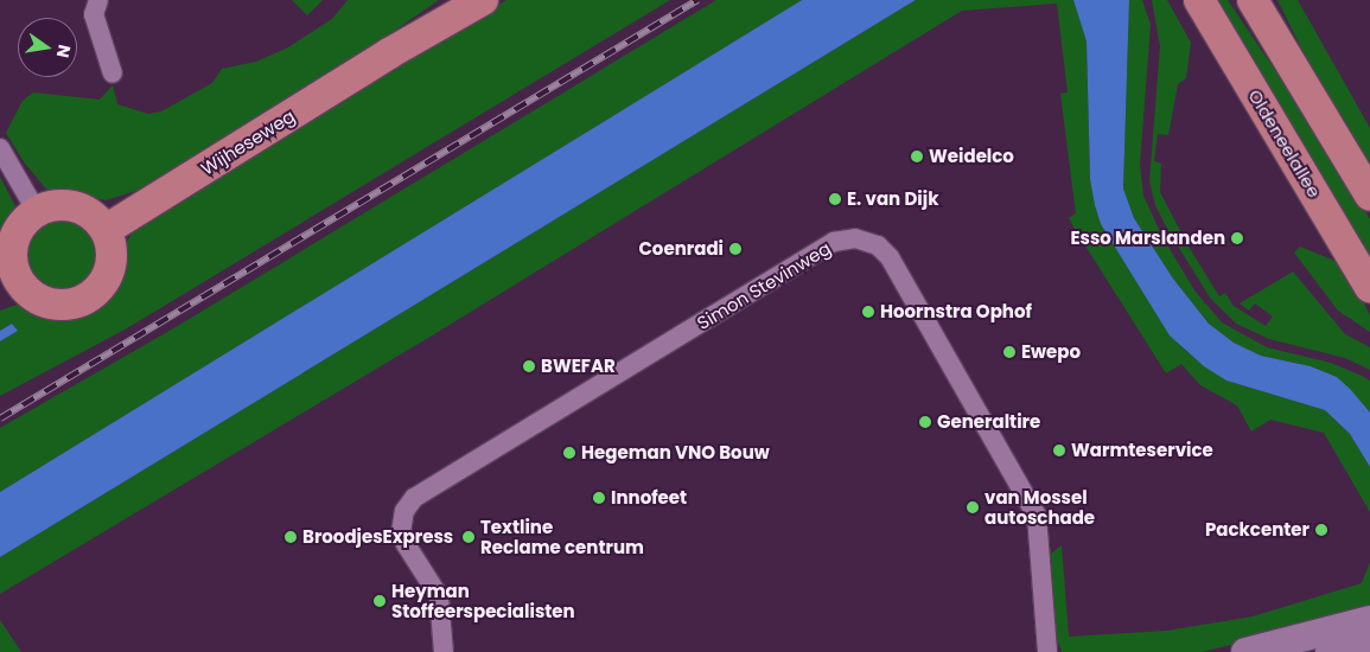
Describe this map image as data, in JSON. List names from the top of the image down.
{
  "streets": {
    "main road": ["Wijheseweg", "Oldeneelallee"],
    "street": ["Simon Stevinweg"]
  },
  "places": [
    "Weidelco",
    "E. van Dijk",
    "Esso Marslanden",
    "Coenradi",
    "Hoornstra Ophof",
    "Ewepo",
    "BWEFAR",
    "Generaltire",
    "Warmteservice",
    "Hegeman VNO Bouw",
    "Innofeet",
    "van Mossel autoschade",
    "Packcenter",
    "BroodjesExpress",
    "Textline Reclame centrum",
    "Heyman Stoffeerspecialisten"
  ],
  "north": "right"
}
